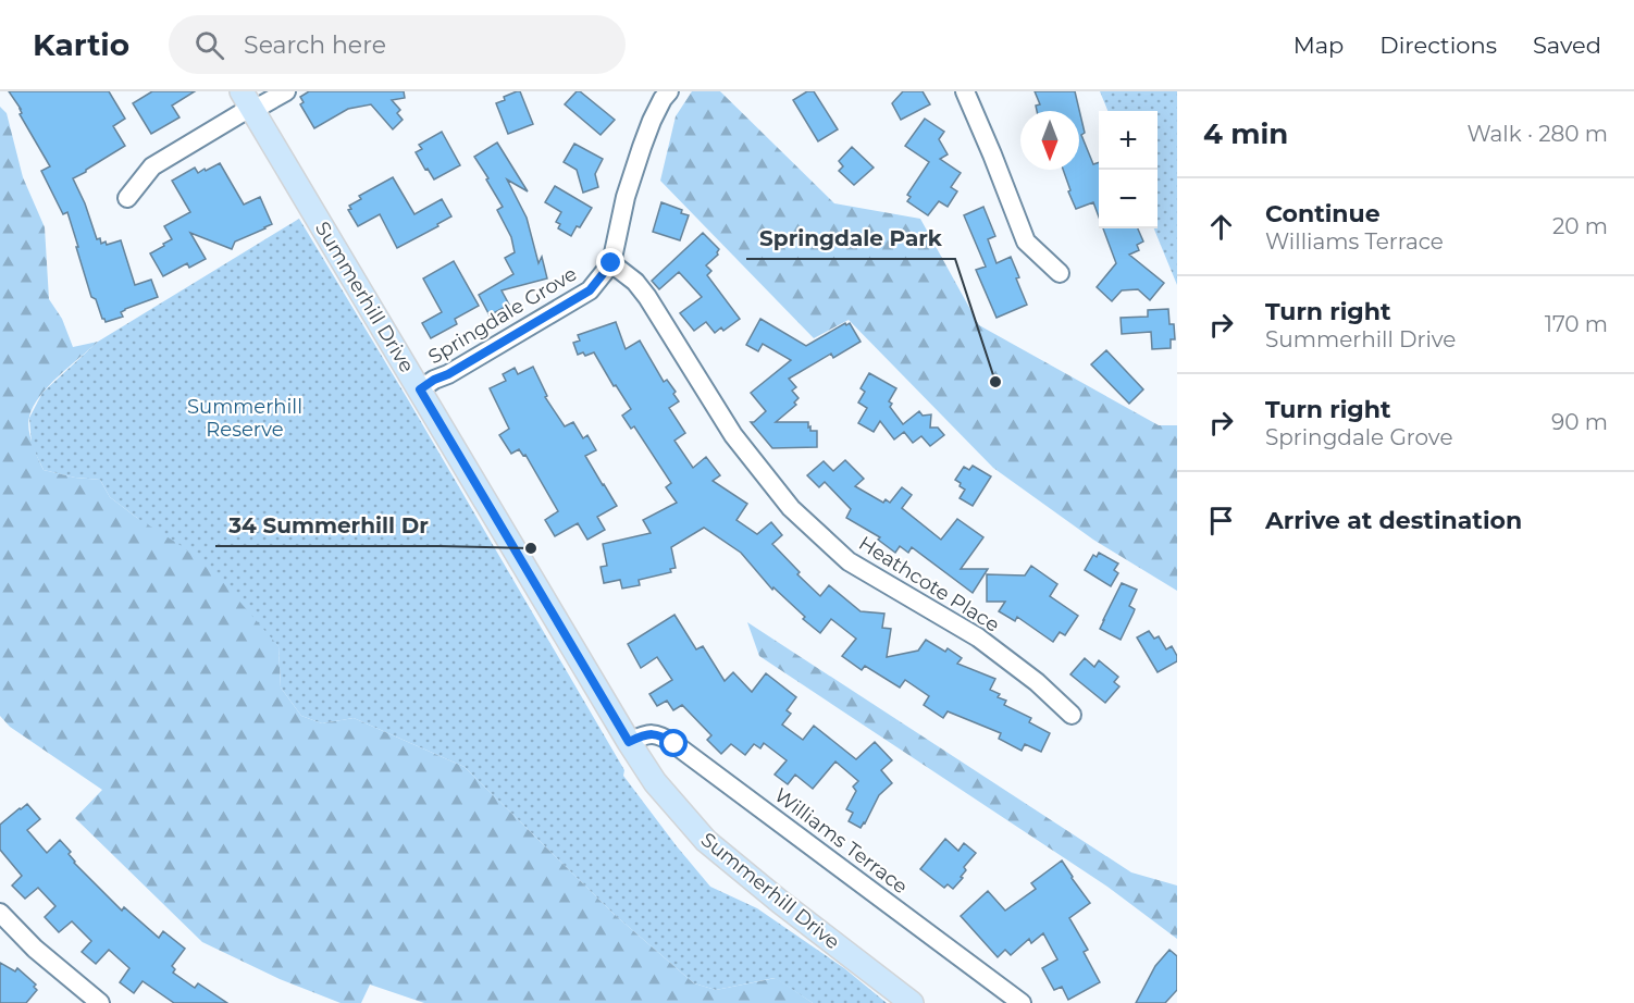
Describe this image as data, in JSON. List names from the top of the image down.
{
  "streets": {
    "main road": ["Summerhill Drive"],
    "street": ["Springdale Grove", "Heathcote Place", "Williams Terrace"]
  },
  "crossings": [
    ["Summerhill Drive", "Springdale Grove"],
    ["Summerhill Drive", "Williams Terrace"],
    ["Springdale Grove", "Heathcote Place"]
  ],
  "parks": ["Summerhill Reserve"],
  "places": ["Springdale Park", "34 Summerhill Dr"],
  "north": "bottom",
  "page": {
    "header": "Kartio",
    "search": "Search here",
    "nav": ["Map", "Directions", "Saved"],
    "heading": ["4 min", "Walk · 280 m"],
    "map_buttons": ["+", "−"],
    "list": [
      ["Continue", "Williams Terrace", "20 m"],
      ["Turn right", "Summerhill Drive", "170 m"],
      ["Turn right", "Springdale Grove", "90 m"],
      "Arrive at destination"
    ]
  }
}
